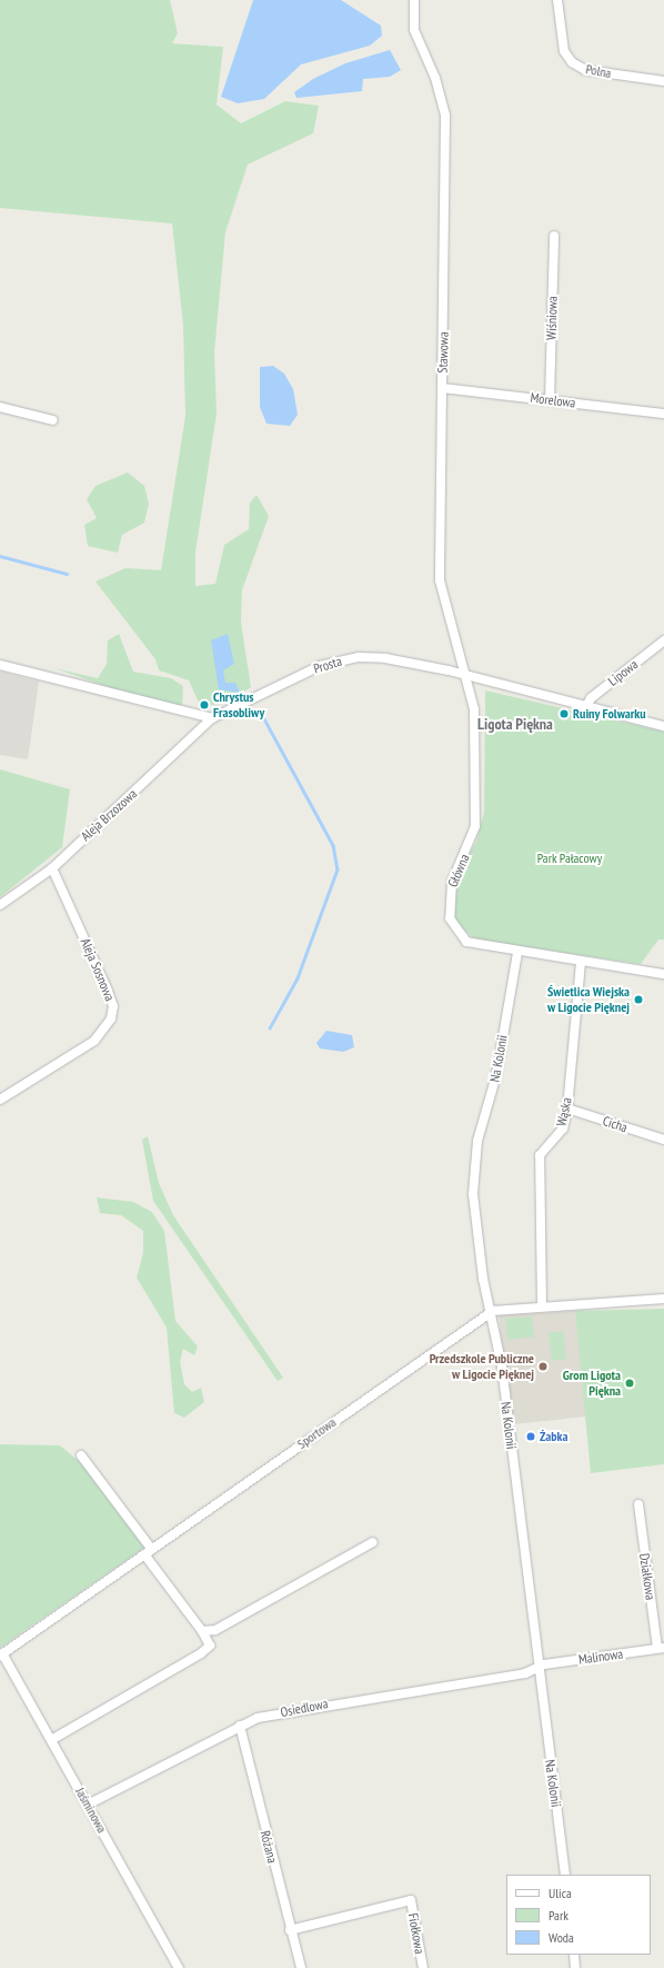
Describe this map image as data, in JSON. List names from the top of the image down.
{
  "streets": {
    "street": [
      "Polna",
      "Wiśniowa",
      "Stawowa",
      "Morelowa",
      "Prosta",
      "Lipowa",
      "Aleja Brzozowa",
      "Główna",
      "Aleja Sosnowa",
      "Na Kolonii",
      "Wąska",
      "Cicha",
      "Sportowa",
      "Działkowa",
      "Malinowa",
      "Osiedlowa",
      "Jaśminowa",
      "Różana",
      "Fiołkowa"
    ]
  },
  "crossings": [
    ["Wiśniowa", "Morelowa"],
    ["Stawowa", "Morelowa"],
    ["Stawowa", "Prosta"],
    ["Stawowa", "Główna"],
    ["Prosta", "Lipowa"],
    ["Prosta", "Aleja Brzozowa"],
    ["Prosta", "Główna"],
    ["Aleja Brzozowa", "Aleja Sosnowa"],
    ["Główna", "Na Kolonii"],
    ["Główna", "Wąska"],
    ["Na Kolonii", "Sportowa"],
    ["Na Kolonii", "Malinowa"],
    ["Na Kolonii", "Osiedlowa"],
    ["Wąska", "Cicha"],
    ["Wąska", "Sportowa"],
    ["Sportowa", "Jaśminowa"],
    ["Działkowa", "Malinowa"],
    ["Malinowa", "Osiedlowa"],
    ["Osiedlowa", "Jaśminowa"],
    ["Osiedlowa", "Różana"],
    ["Różana", "Fiołkowa"]
  ],
  "districts": ["Ligota Piękna"],
  "parks": ["Park Pałacowy"],
  "places": [
    "Chrystus Frasobliwy",
    "Ruiny Folwarku",
    "Świetlica Wiejska w Ligocie Pięknej",
    "Przedszkole Publiczne w Ligocie Pięknej",
    "Grom Ligota Piękna",
    "Żabka"
  ],
  "legend": ["Ulica", "Park", "Woda"]
}
